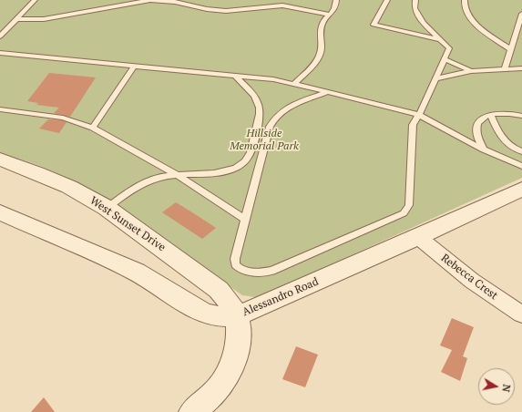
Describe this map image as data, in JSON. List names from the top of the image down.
{
  "streets": {
    "street": ["West Sunset Drive", "Rebecca Crest", "Alessandro Road"]
  },
  "crossings": [
    ["West Sunset Drive", "Alessandro Road"],
    ["Rebecca Crest", "Alessandro Road"]
  ],
  "parks": ["Hillside Memorial Park"],
  "north": "right"
}
